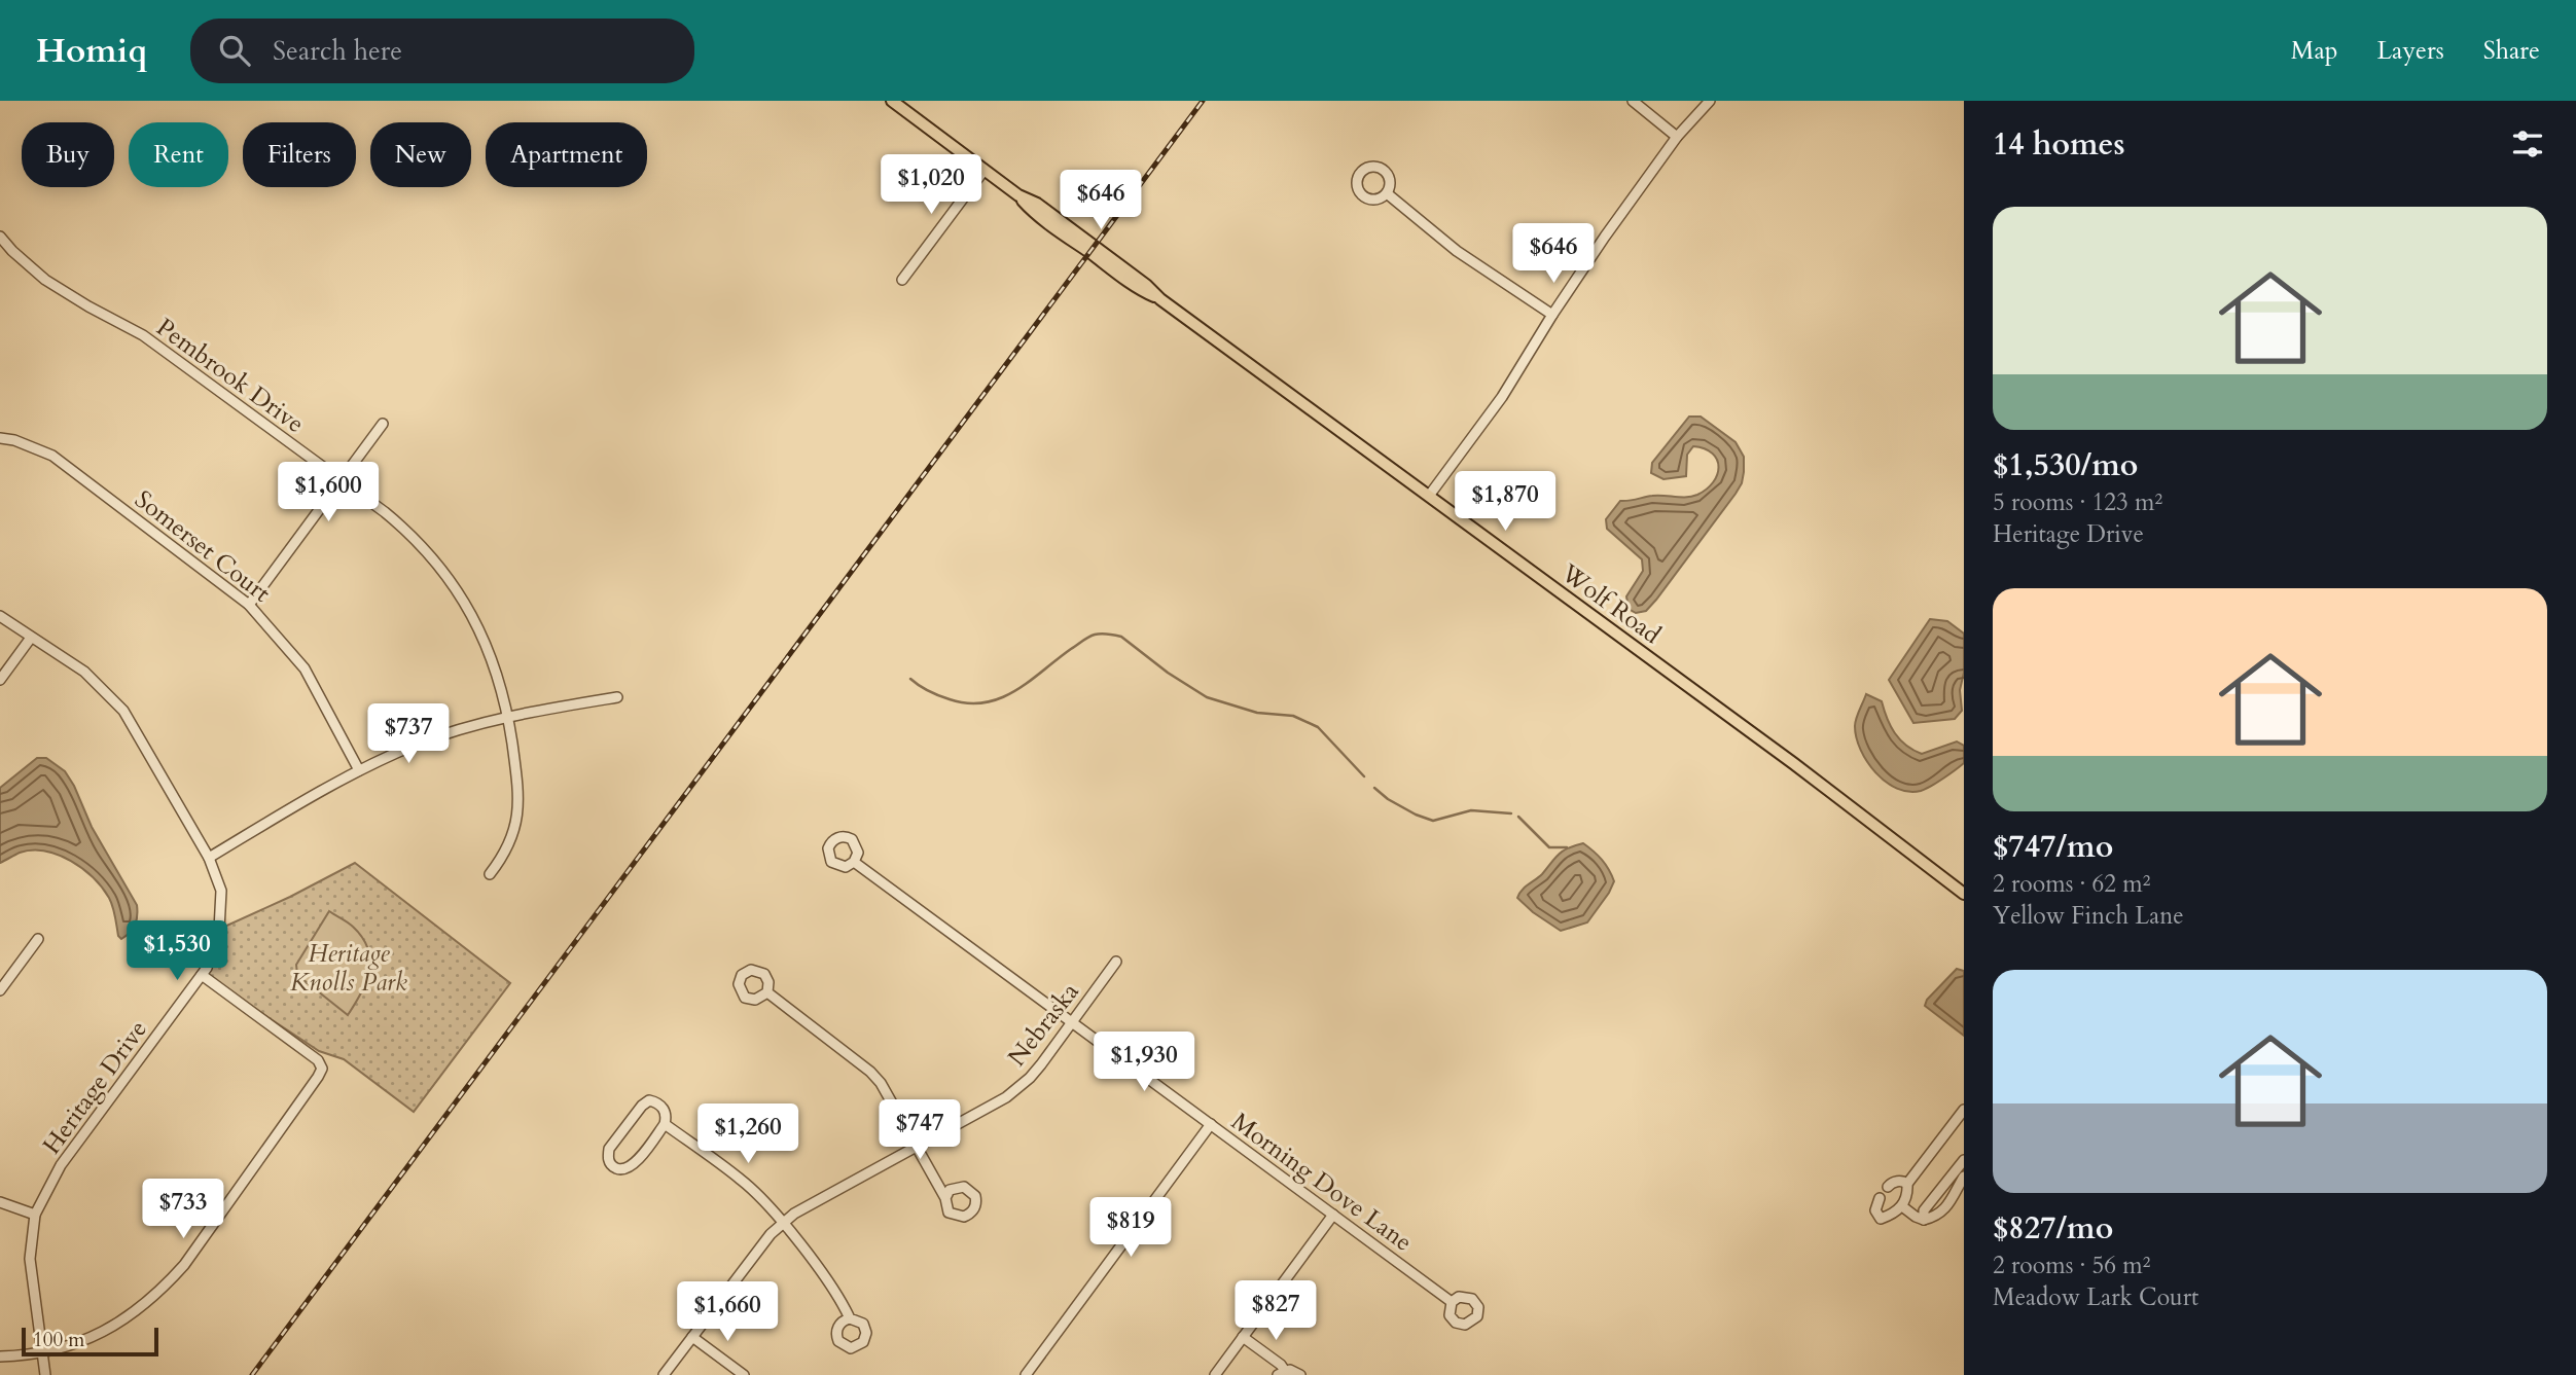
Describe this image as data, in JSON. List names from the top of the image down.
{
  "streets": {
    "main road": ["Wolf Road"],
    "street": [
      "Pembrook Drive",
      "Somerset Court",
      "Nebraska",
      "Heritage Drive",
      "Morning Dove Lane"
    ]
  },
  "crossings": [
    ["Nebraska", "Morning Dove Lane"]
  ],
  "parks": ["Heritage Knolls Park"],
  "scale_bar": "100 m",
  "page": {
    "header": "Homiq",
    "search": "Search here",
    "nav": ["Map", "Layers", "Share"],
    "heading": "14 homes",
    "chip": [
      "Buy",
      "Rent",
      "Filters",
      "New",
      "Apartment"
    ],
    "price": [
      "$1,020",
      "$646",
      "$646",
      "$1,600",
      "$1,870",
      "$737",
      "$1,530",
      "$1,930",
      "$747",
      "$1,260",
      "$733",
      "$819",
      "$827",
      "$1,660"
    ],
    "list": [
      {
        "name": "$1,530/mo",
        "note": "5 rooms · 123 m² · Heritage Drive"
      },
      {
        "name": "$747/mo",
        "note": "2 rooms · 62 m² · Yellow Finch Lane"
      },
      {
        "name": "$827/mo",
        "note": "2 rooms · 56 m² · Meadow Lark Court"
      }
    ],
    "scale": "100 m"
  }
}
